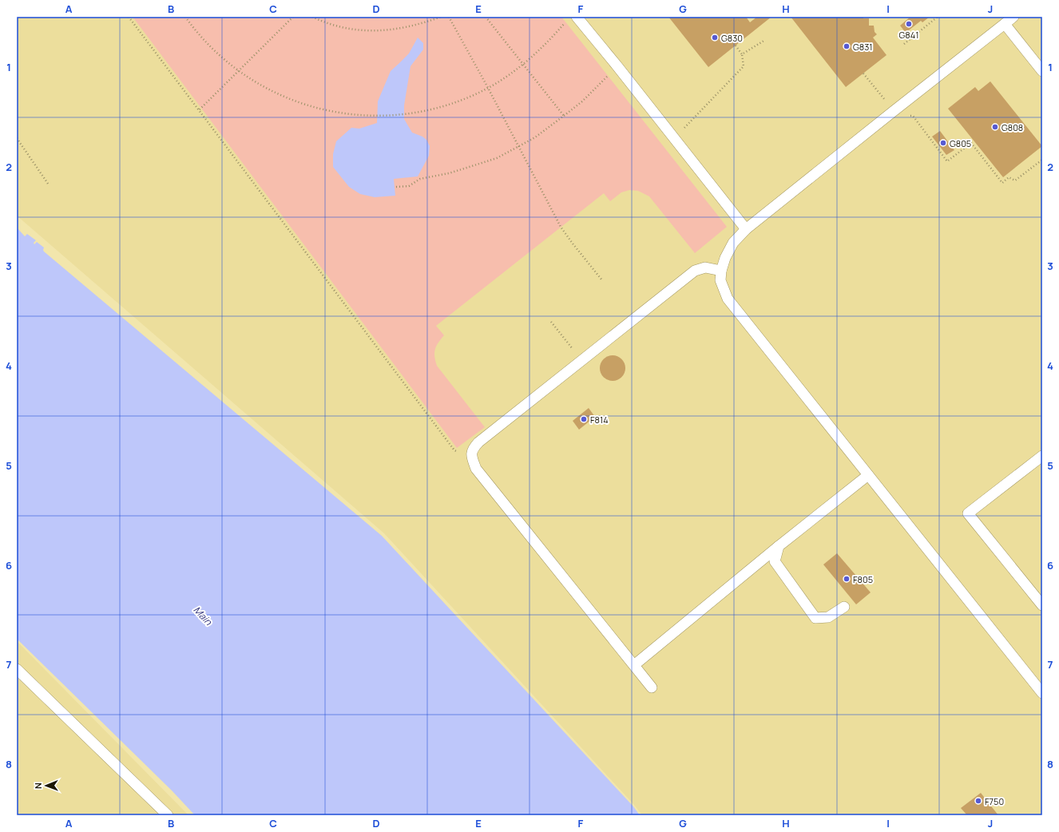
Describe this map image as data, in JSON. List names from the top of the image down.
{
  "water": ["Main"],
  "places": [
    "G841",
    "G830",
    "G831",
    "G808",
    "G805",
    "F814",
    "F805",
    "F750"
  ],
  "north": "left",
  "grid": {
    "columns": [
      "A",
      "B",
      "C",
      "D",
      "E",
      "F",
      "G",
      "H",
      "I",
      "J"
    ],
    "rows": [
      "1",
      "2",
      "3",
      "4",
      "5",
      "6",
      "7",
      "8"
    ]
  }
}
